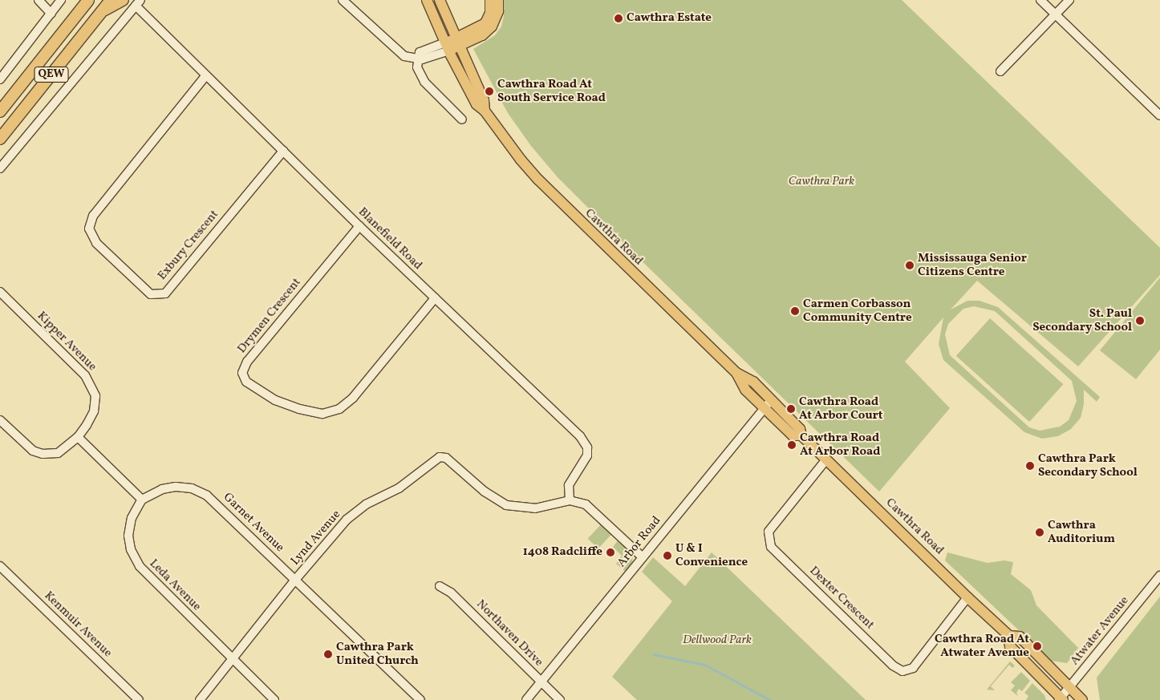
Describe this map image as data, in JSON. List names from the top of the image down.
{
  "streets": {
    "highway": ["QEW"],
    "main road": ["Cawthra Road"],
    "street": [
      "Blanefield Road",
      "Exbury Crescent",
      "Drymen Crescent",
      "Kipper Avenue",
      "Garnet Avenue",
      "Lynd Avenue",
      "Arbor Road",
      "Leda Avenue",
      "Dexter Crescent",
      "Kenmuir Avenue",
      "Atwater Avenue",
      "Northaven Drive"
    ]
  },
  "crossings": [
    ["Cawthra Road", "Arbor Road"],
    ["Cawthra Road", "Dexter Crescent"],
    ["Cawthra Road", "Atwater Avenue"],
    ["Blanefield Road", "Exbury Crescent"],
    ["Blanefield Road", "Drymen Crescent"],
    ["Blanefield Road", "Lynd Avenue"],
    ["Garnet Avenue", "Lynd Avenue"],
    ["Garnet Avenue", "Leda Avenue"],
    ["Lynd Avenue", "Leda Avenue"],
    ["Arbor Road", "Northaven Drive"]
  ],
  "parks": ["Cawthra Park", "Dellwood Park"],
  "places": [
    "Cawthra Estate",
    "Cawthra Road At South Service Road",
    "Mississauga Senior Citizens Centre",
    "Carmen Corbasson Community Centre",
    "St. Paul Secondary School",
    "Cawthra Road At Arbor Court",
    "Cawthra Road At Arbor Road",
    "Cawthra Park Secondary School",
    "Cawthra Auditorium",
    "1408 Radcliffe",
    "U & I Convenience",
    "Cawthra Road At Atwater Avenue",
    "Cawthra Park United Church"
  ]
}
